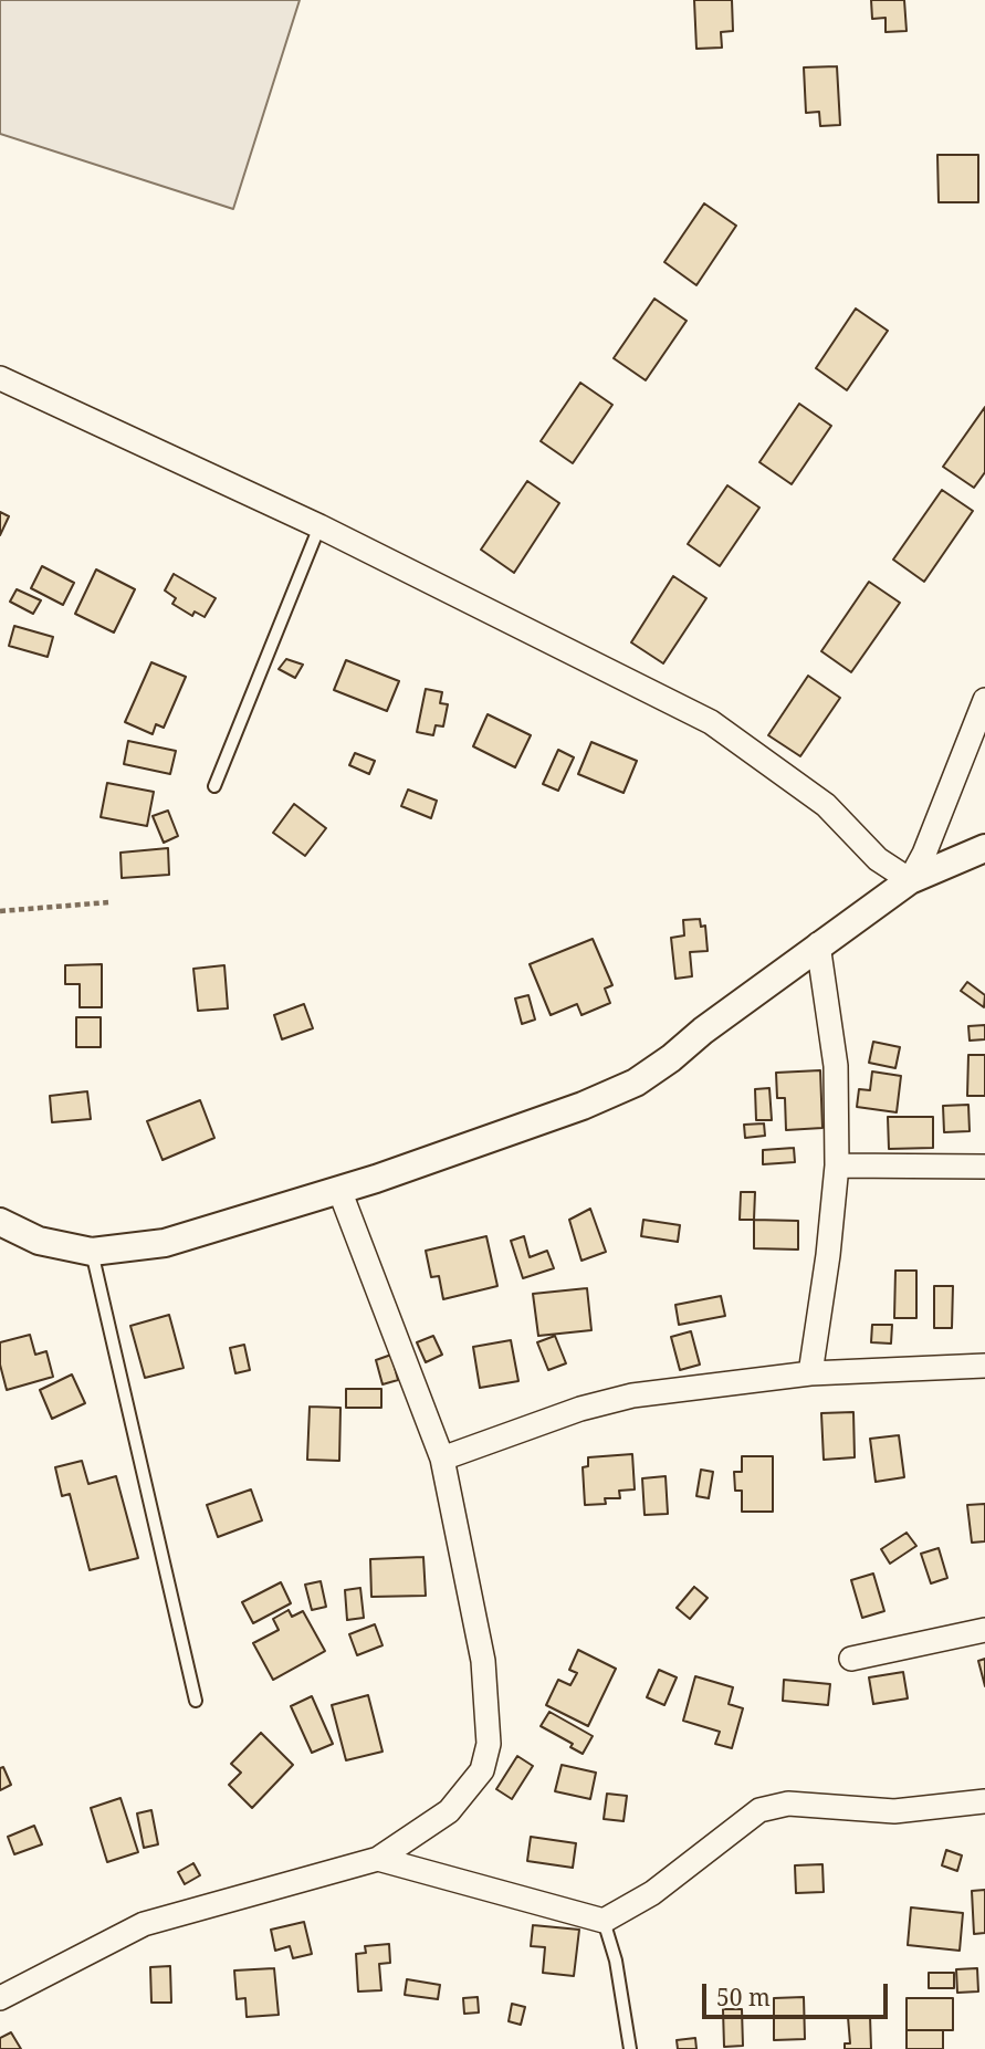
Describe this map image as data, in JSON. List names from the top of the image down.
{
  "scale_bar": "50 m"
}
